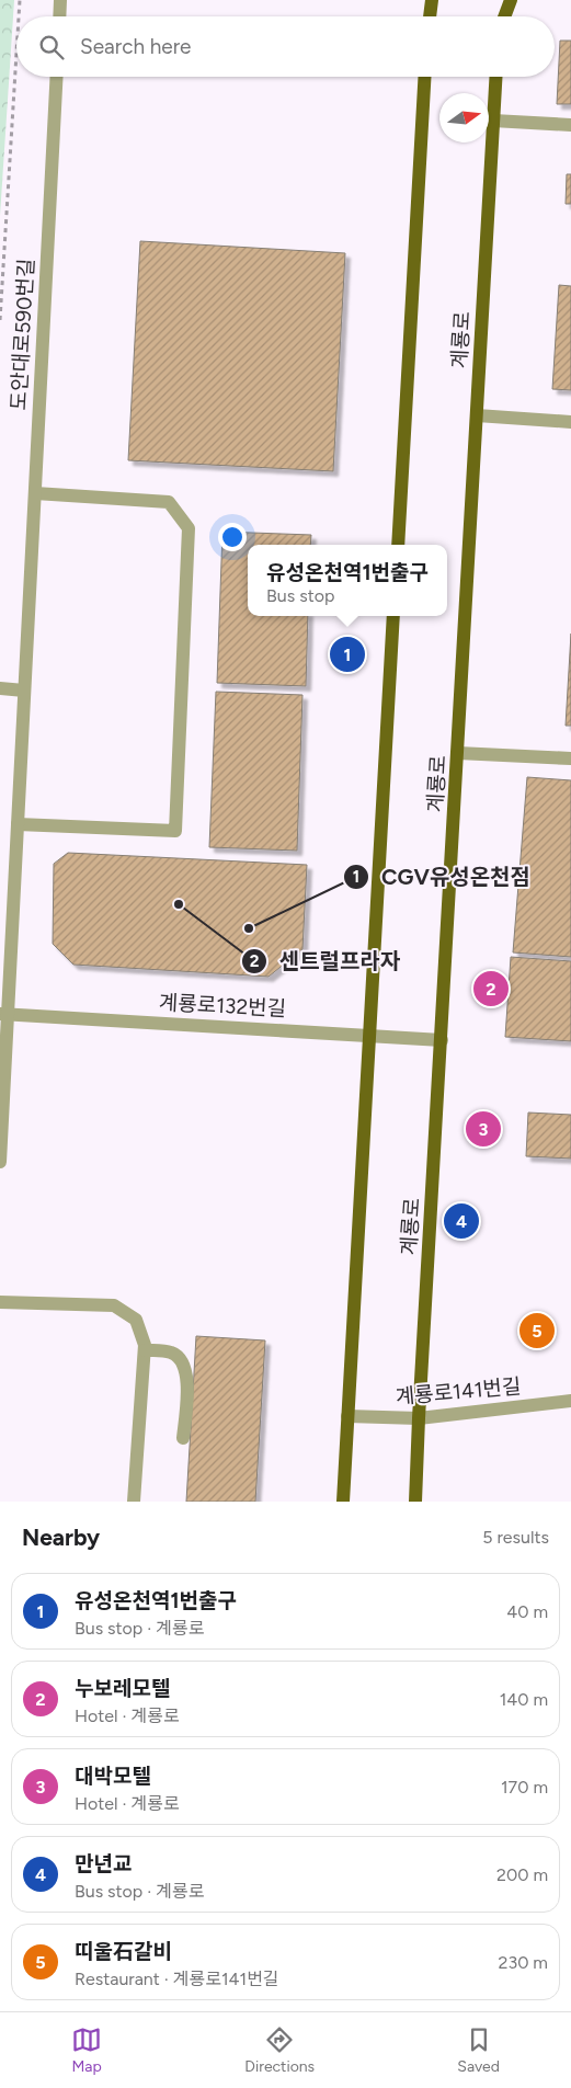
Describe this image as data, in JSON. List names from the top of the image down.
{
  "streets": {
    "main road": ["계룡로"],
    "street": ["도안대로590번길", "계룡로132번길", "계룡로141번길"]
  },
  "crossings": [
    ["도안대로590번길", "계룡로132번길"],
    ["계룡로", "계룡로132번길"],
    ["계룡로", "계룡로141번길"]
  ],
  "places": ["센트럴프라자", "CGV유성온천점"],
  "north": "right",
  "page": {
    "search": "Search here",
    "popup": ["유성온천역1번출구", "Bus stop"],
    "pins": [
      "1",
      "2",
      "3",
      "4",
      "5"
    ],
    "heading": ["Nearby", "5 results"],
    "list": [
      {
        "mark": "1",
        "name": "유성온천역1번출구",
        "note": "Bus stop · 계룡로",
        "value": "40 m"
      },
      {
        "mark": "2",
        "name": "누보레모텔",
        "note": "Hotel · 계룡로",
        "value": "140 m"
      },
      {
        "mark": "3",
        "name": "대박모텔",
        "note": "Hotel · 계룡로",
        "value": "170 m"
      },
      {
        "mark": "4",
        "name": "만년교",
        "note": "Bus stop · 계룡로",
        "value": "200 m"
      },
      {
        "mark": "5",
        "name": "띠울石갈비",
        "note": "Restaurant · 계룡로141번길",
        "value": "230 m"
      }
    ],
    "nav": ["Map", "Directions", "Saved"]
  }
}
